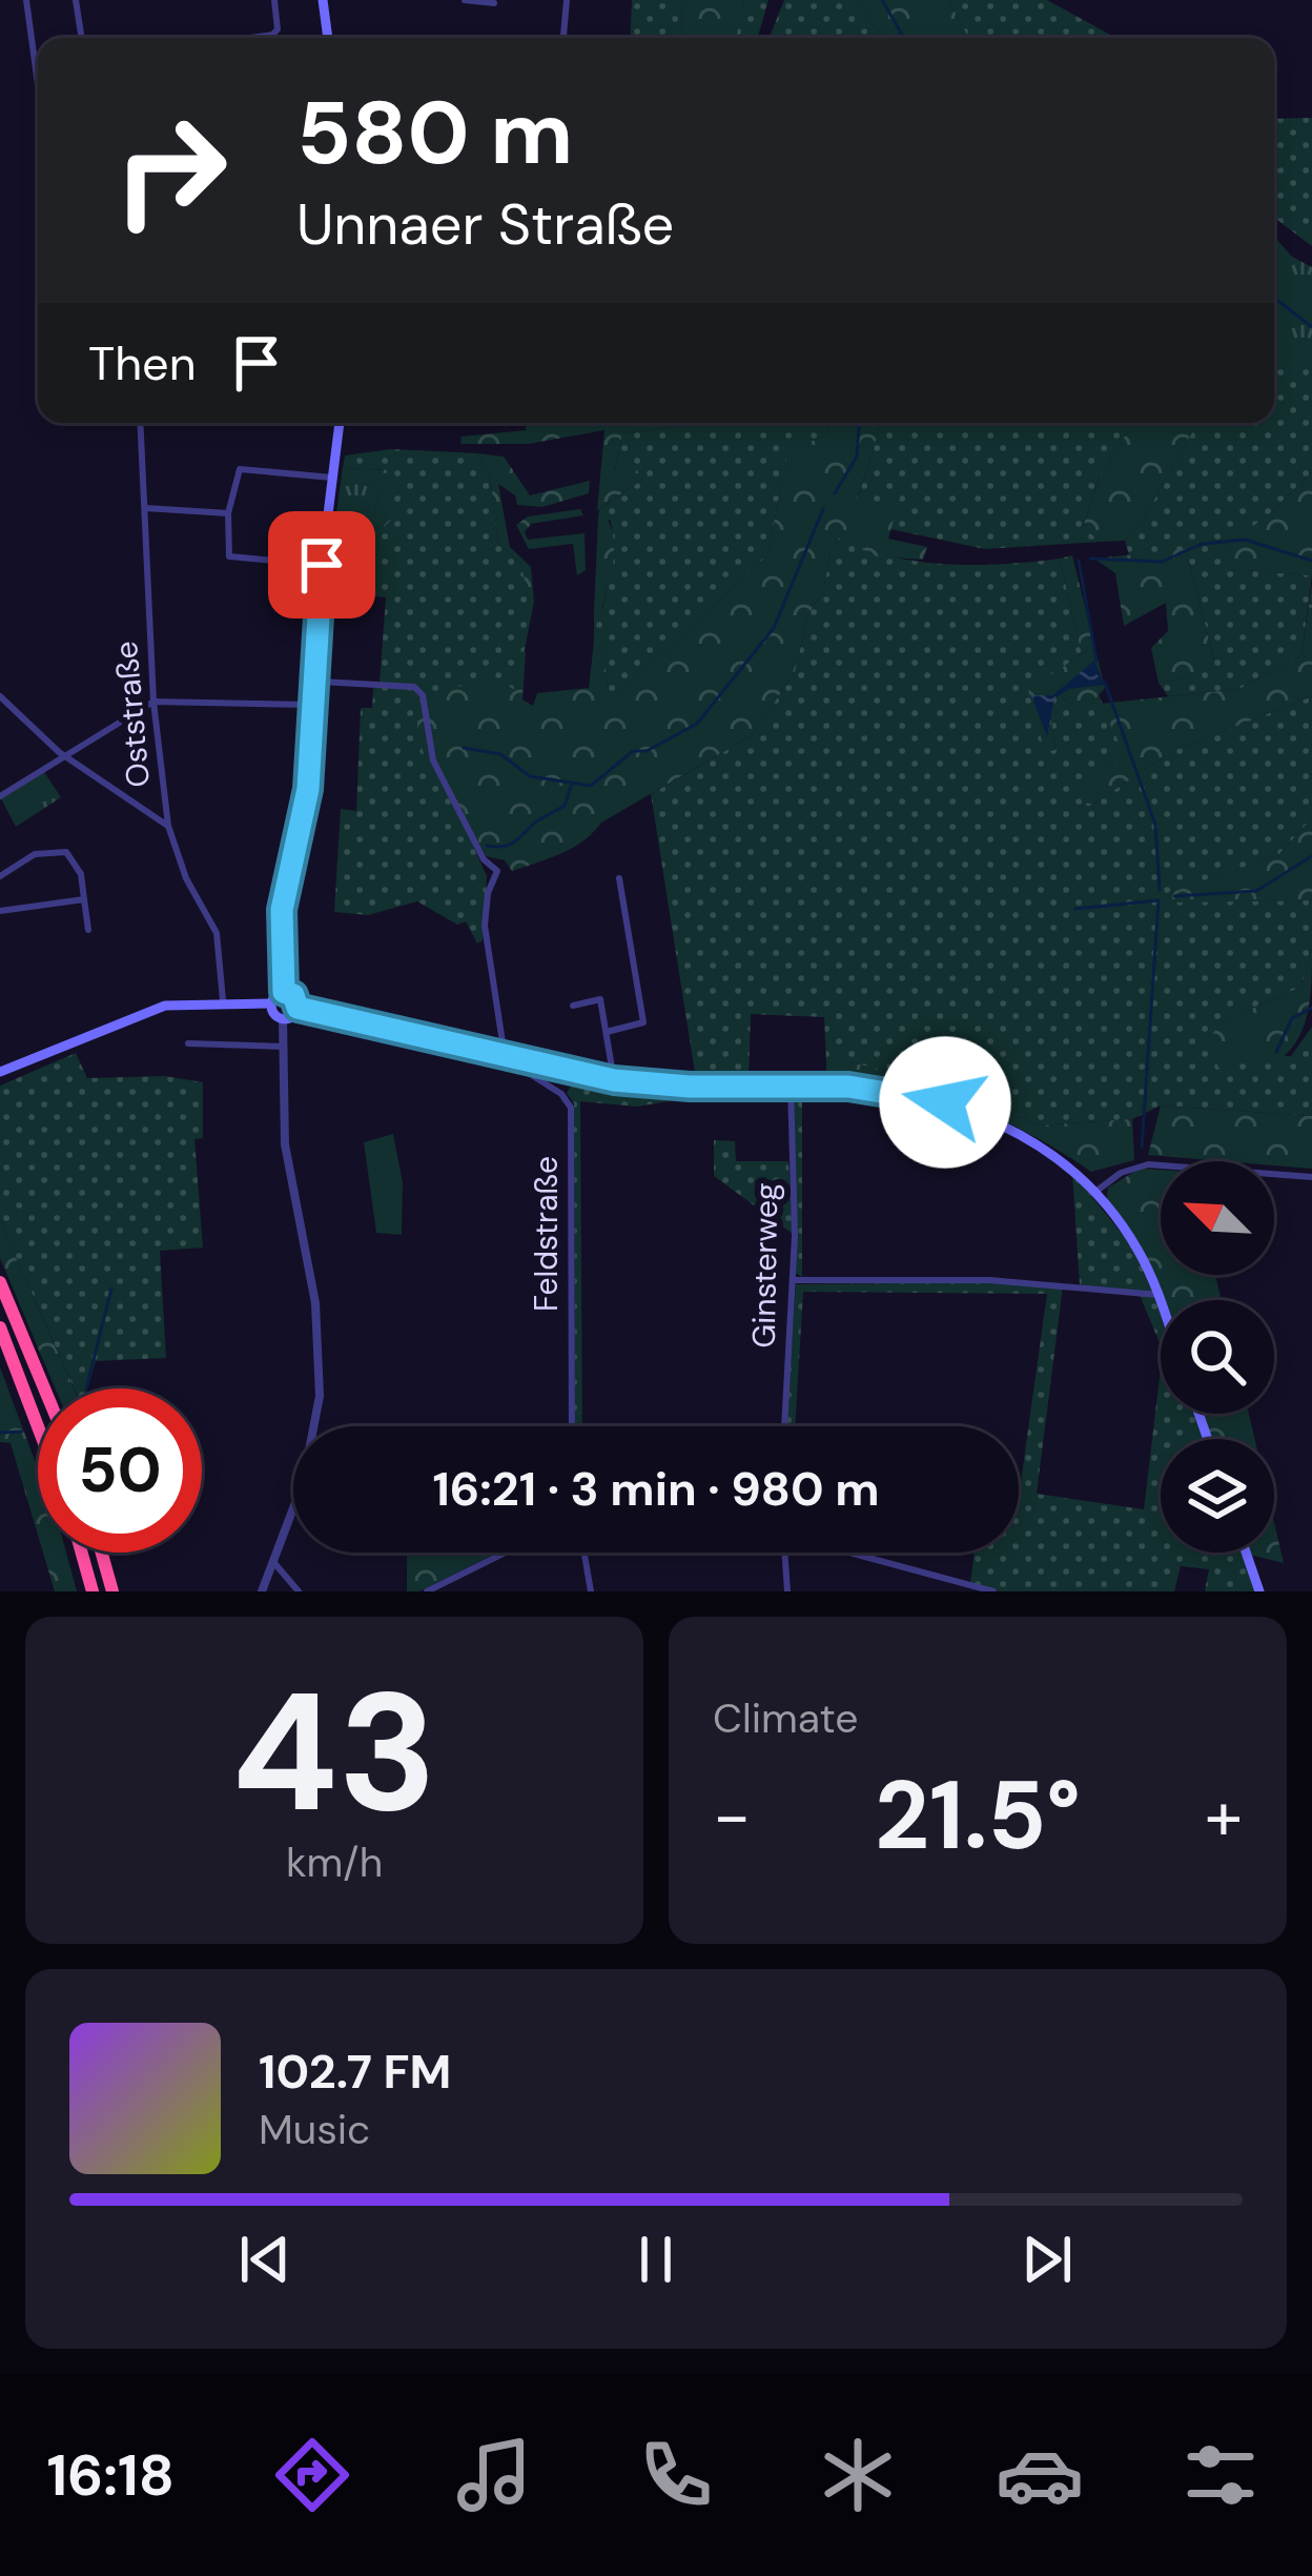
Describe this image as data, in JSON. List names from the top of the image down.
{
  "streets": {
    "street": ["Oststraße", "Feldstraße", "Ginsterweg"]
  },
  "north": "top left",
  "page": {
    "turn": ["580 m", "Unnaer Straße"],
    "then": "Then",
    "limit": "50",
    "trip": "16:21 · 3 min · 980 m",
    "tile": [
      ["43", "km/h"],
      "Climate"
    ],
    "heat": ["−", "21.5°", "+"],
    "song": ["102.7 FM", "Music"],
    "tabs": "16:18"
  }
}
